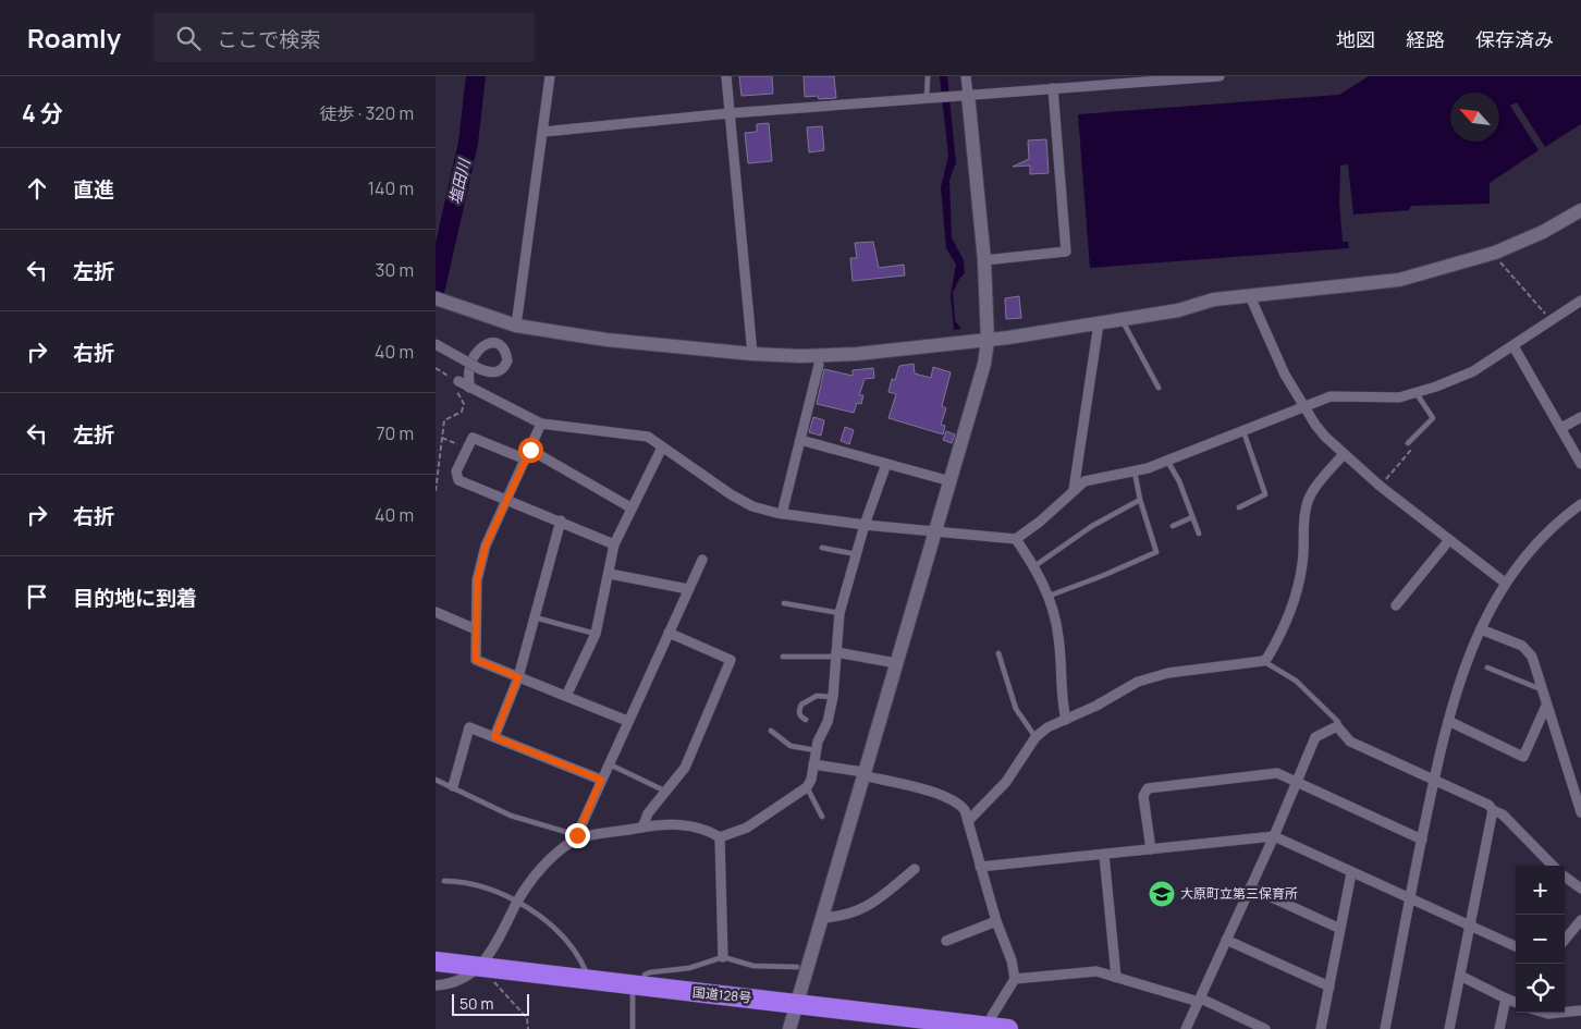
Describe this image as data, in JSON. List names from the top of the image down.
{
  "streets": {
    "highway": ["国道128号"]
  },
  "water": ["塩田川"],
  "places": {
    "school or university": ["大原町立第三保育所"]
  },
  "scale_bar": "50 m",
  "north": "top left",
  "page": {
    "header": "Roamly",
    "search": "ここで検索",
    "nav": ["地図", "経路", "保存済み"],
    "heading": ["4 分", "徒歩 · 320 m"],
    "list": [
      ["直進", "140 m"],
      ["左折", "30 m"],
      ["右折", "40 m"],
      ["左折", "70 m"],
      ["右折", "40 m"],
      "目的地に到着"
    ],
    "map_buttons": ["+", "−"],
    "scale": "50 m"
  }
}
